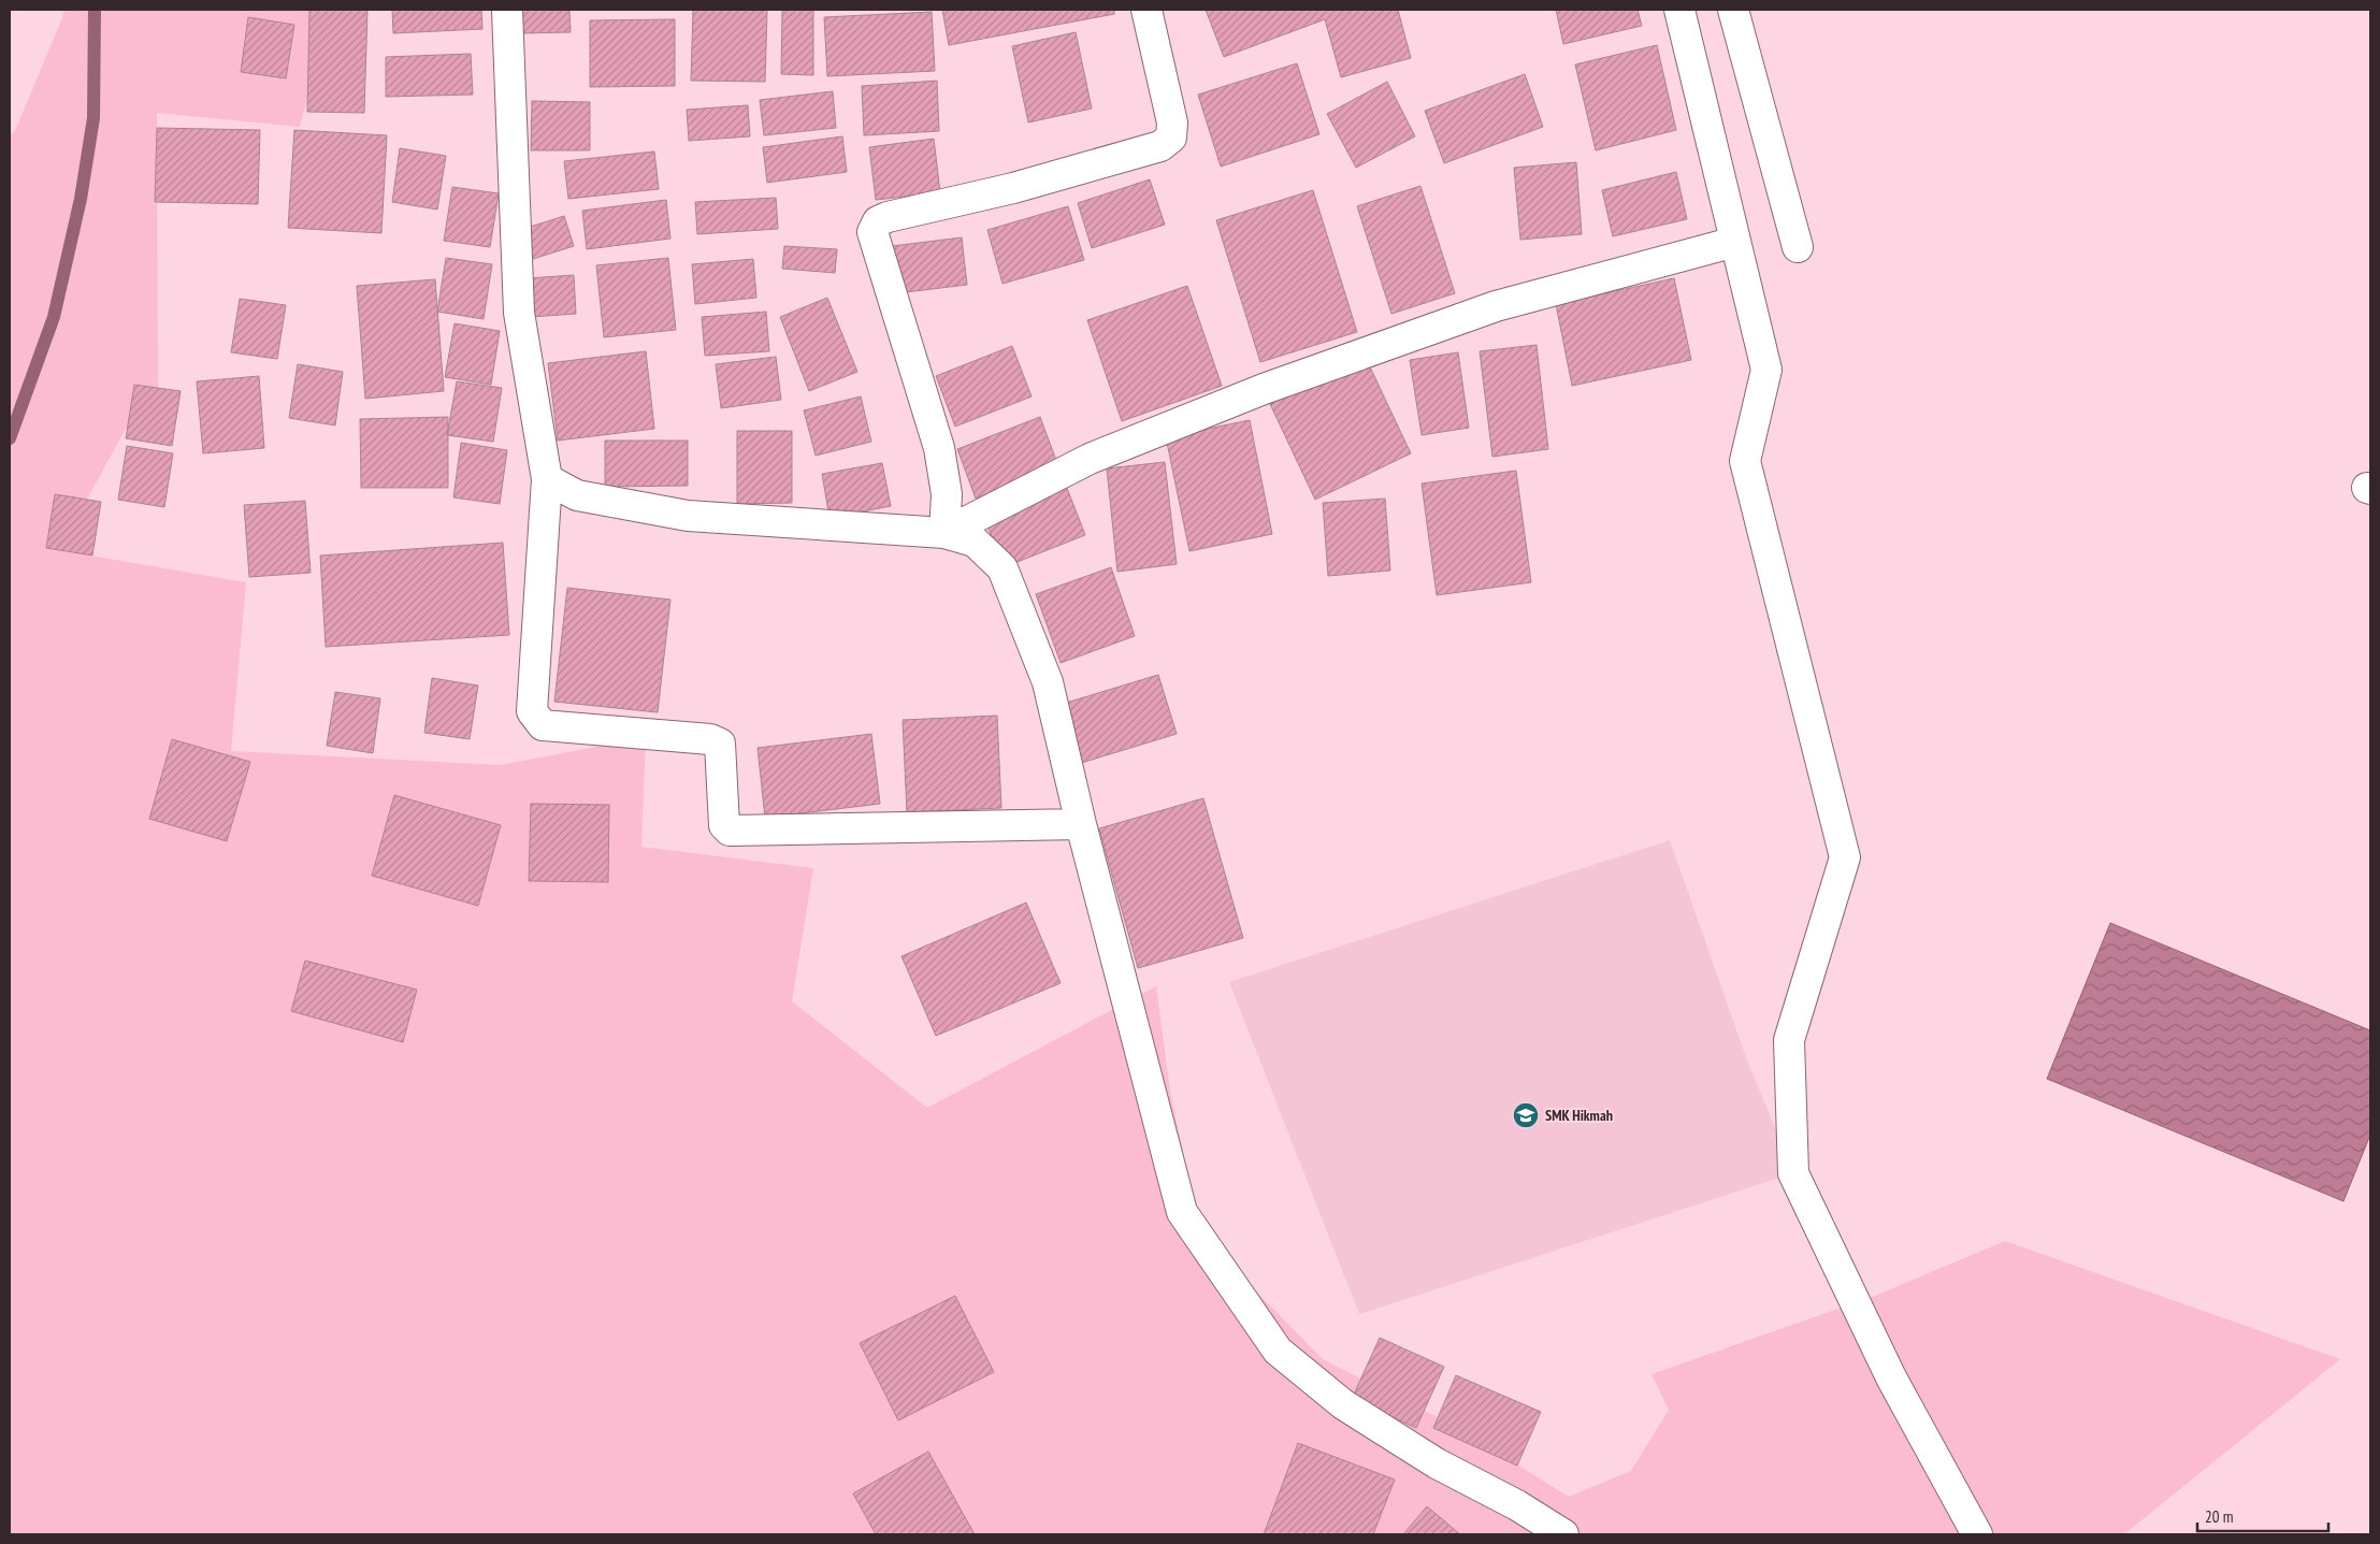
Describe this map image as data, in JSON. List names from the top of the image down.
{
  "places": {
    "school or university": ["SMK Hikmah"]
  },
  "scale_bar": "20 m"
}
